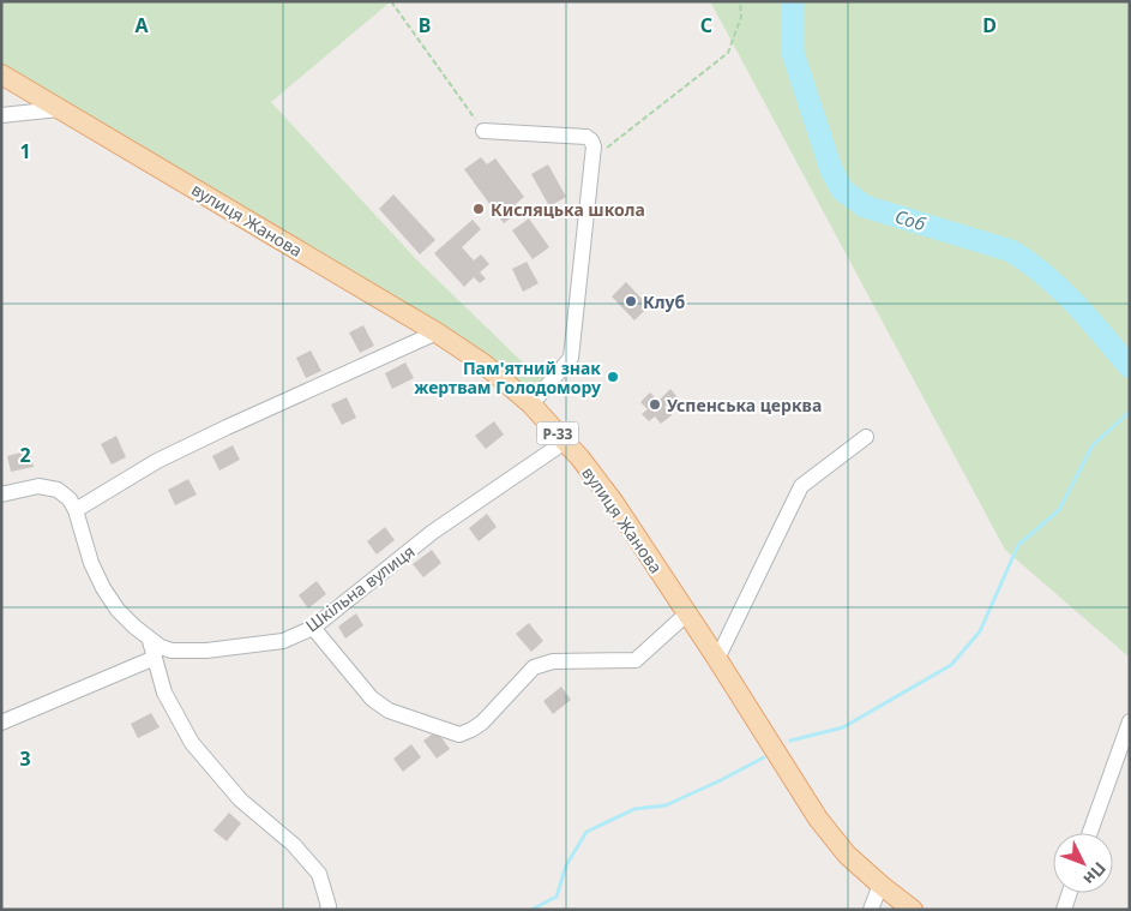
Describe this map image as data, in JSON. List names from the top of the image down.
{
  "streets": {
    "main road": ["вулиця Жанова", "Р-33"],
    "street": ["Шкільна вулиця"]
  },
  "crossings": [
    ["вулиця Жанова", "Р-33"],
    ["вулиця Жанова", "Шкільна вулиця"]
  ],
  "water": ["Соб"],
  "places": [
    "Кисляцька школа",
    "Клуб",
    "Пам'ятний знак жертвам Голодомору",
    "Успенська церква"
  ],
  "north": "bottom right",
  "grid": {
    "columns": [
      "A",
      "B",
      "C",
      "D"
    ],
    "rows": ["1", "2", "3"]
  }
}
